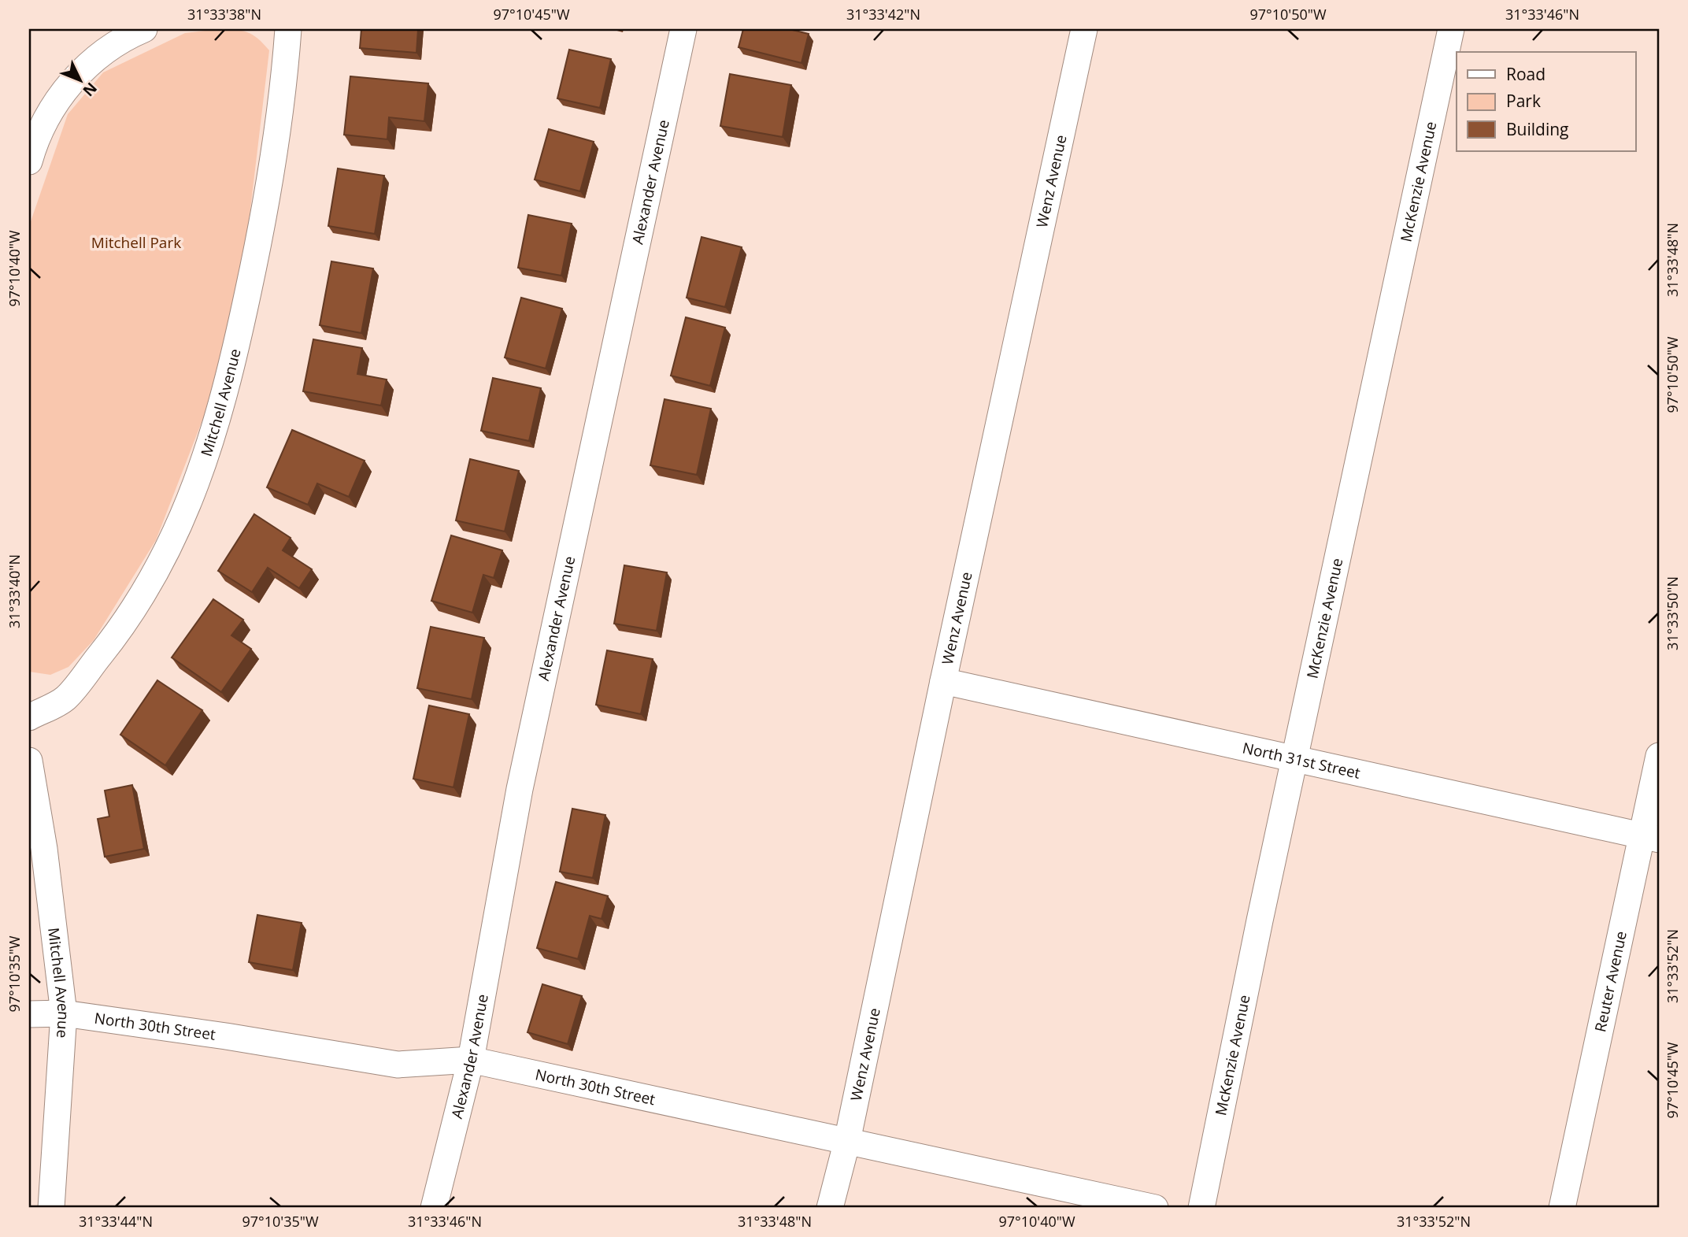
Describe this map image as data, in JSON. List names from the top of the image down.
{
  "streets": {
    "street": [
      "Alexander Avenue",
      "Wenz Avenue",
      "McKenzie Avenue",
      "Mitchell Avenue",
      "North 31st Street",
      "Reuter Avenue",
      "North 30th Street"
    ]
  },
  "crossings": [
    ["Alexander Avenue", "North 30th Street"],
    ["Wenz Avenue", "North 31st Street"],
    ["Wenz Avenue", "North 30th Street"],
    ["McKenzie Avenue", "North 31st Street"],
    ["Mitchell Avenue", "North 30th Street"],
    ["North 31st Street", "Reuter Avenue"]
  ],
  "parks": ["Mitchell Park"],
  "legend": ["Road", "Park", "Building"],
  "north": "bottom right",
  "coordinates": [
    "31°33'38\"N",
    "97°10'45\"W",
    "31°33'42\"N",
    "97°10'50\"W",
    "31°33'46\"N",
    "31°33'48\"N",
    "97°10'40\"W",
    "31°33'40\"N",
    "31°33'50\"N",
    "31°33'52\"N",
    "97°10'35\"W",
    "31°33'44\"N"
  ]
}
